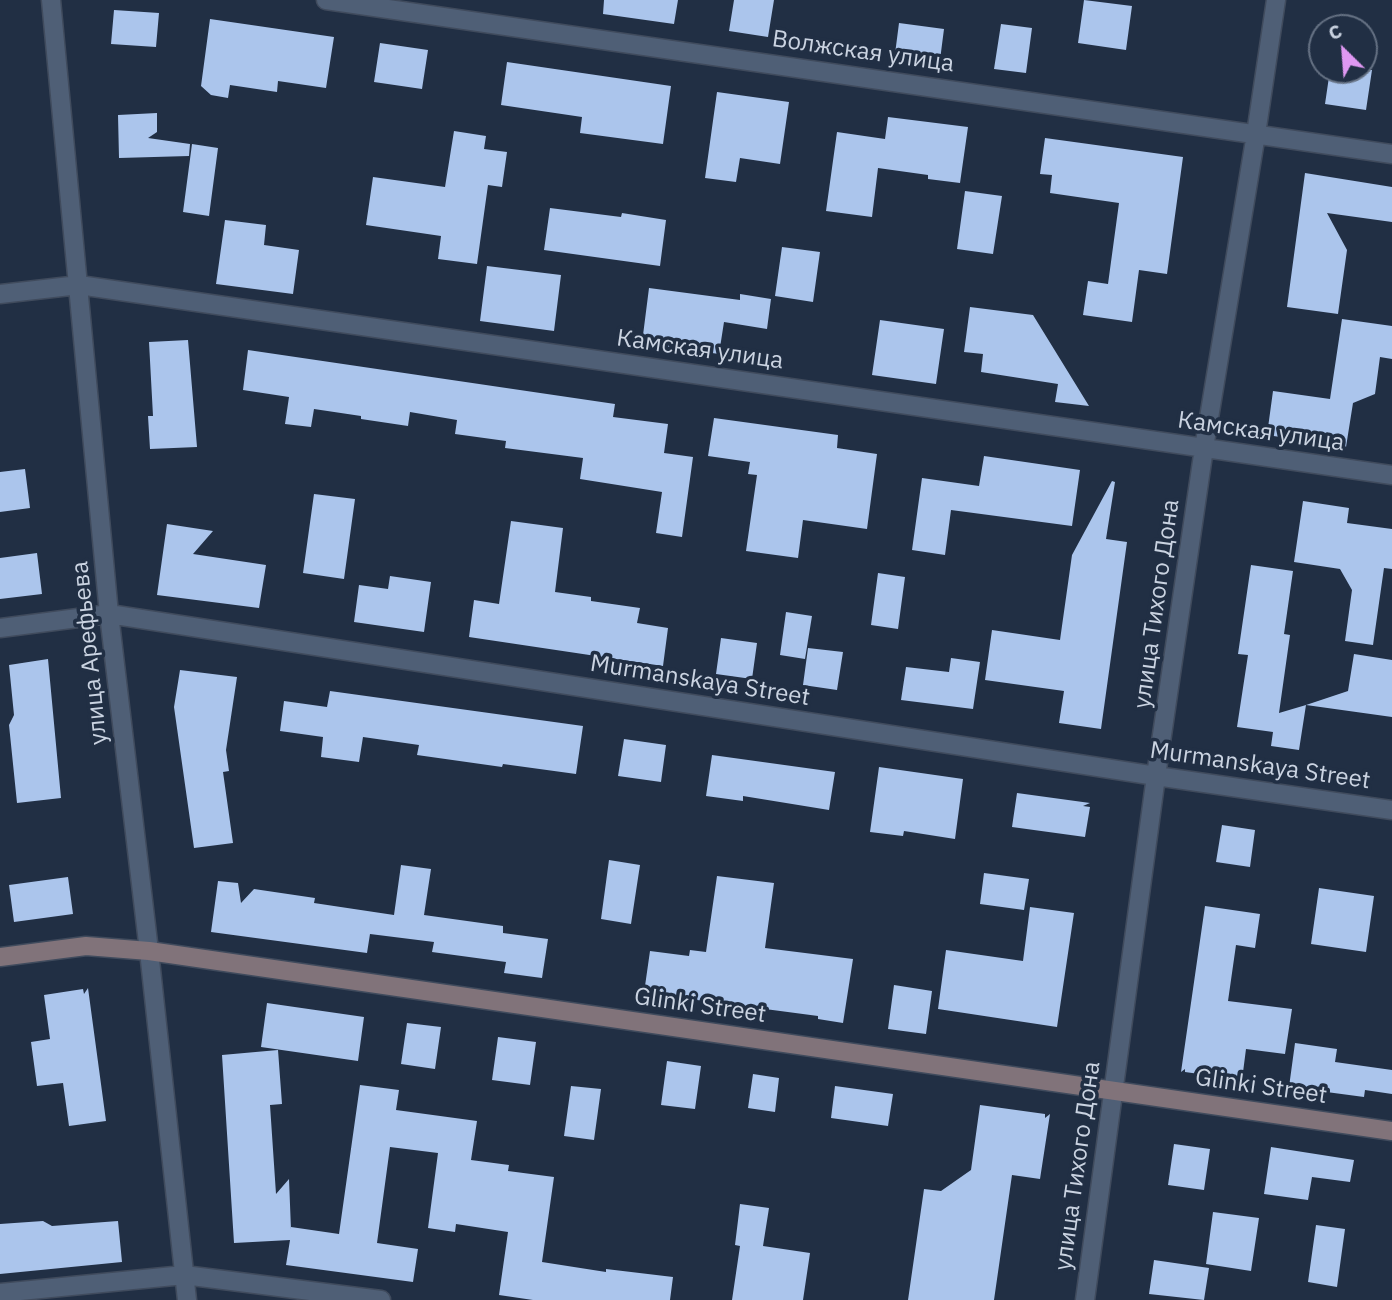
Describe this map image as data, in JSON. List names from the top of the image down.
{
  "streets": {
    "street": [
      "Волжская улица",
      "Камская улица",
      "улица Тихого Дона",
      "улица Арефьева",
      "Murmanskaya Street",
      "Glinki Street"
    ]
  },
  "crossings": [
    ["Волжская улица", "улица Тихого Дона"],
    ["Камская улица", "улица Тихого Дона"],
    ["Камская улица", "улица Арефьева"],
    ["улица Тихого Дона", "Murmanskaya Street"],
    ["улица Тихого Дона", "Glinki Street"],
    ["улица Арефьева", "Murmanskaya Street"],
    ["улица Арефьева", "Glinki Street"]
  ],
  "north": "top left"
}
